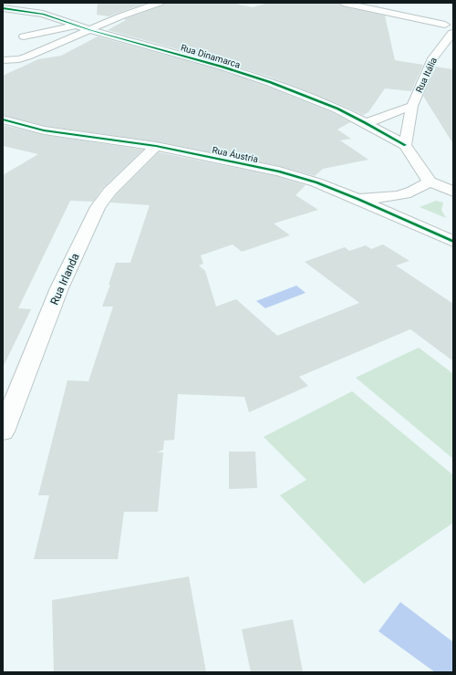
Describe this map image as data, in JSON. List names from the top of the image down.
{
  "streets": {
    "street": [
      "Rua Dinamarca",
      "Rua Itália",
      "Rua Áustria",
      "Rua Irlanda"
    ]
  },
  "crossings": [
    ["Rua Dinamarca", "Rua Itália"],
    ["Rua Áustria", "Rua Irlanda"]
  ]
}
